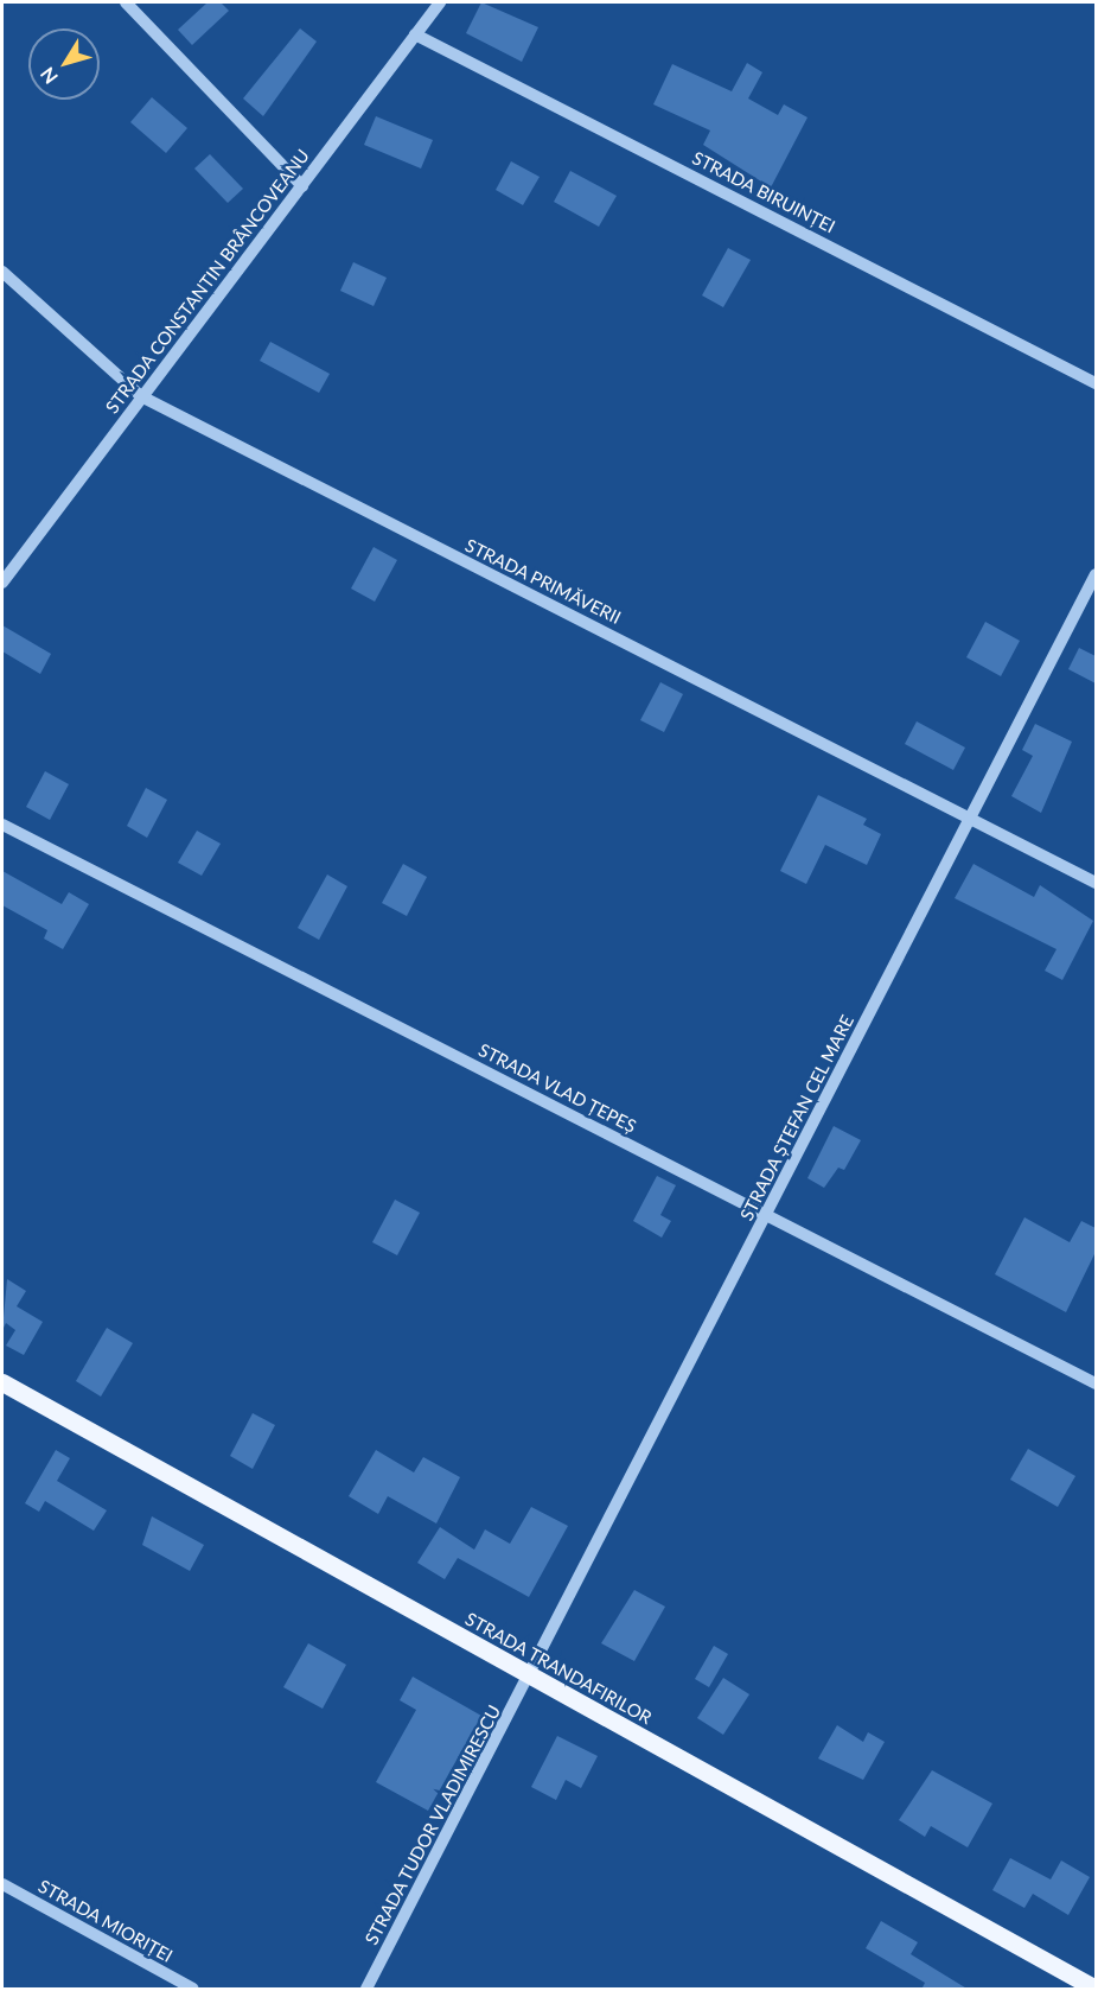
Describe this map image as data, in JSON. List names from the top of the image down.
{
  "streets": {
    "main road": ["STRADA TRANDAFIRILOR"],
    "street": [
      "STRADA BIRUINȚEI",
      "STRADA CONSTANTIN BRÂNCOVEANU",
      "STRADA PRIMĂVERII",
      "STRADA VLAD ȚEPEȘ",
      "STRADA ȘTEFAN CEL MARE",
      "STRADA TUDOR VLADIMIRESCU",
      "STRADA MIORIȚEI"
    ]
  },
  "crossings": [
    ["STRADA BIRUINȚEI", "STRADA CONSTANTIN BRÂNCOVEANU"],
    ["STRADA CONSTANTIN BRÂNCOVEANU", "STRADA PRIMĂVERII"],
    ["STRADA PRIMĂVERII", "STRADA ȘTEFAN CEL MARE"],
    ["STRADA VLAD ȚEPEȘ", "STRADA ȘTEFAN CEL MARE"],
    ["STRADA ȘTEFAN CEL MARE", "STRADA TRANDAFIRILOR"],
    ["STRADA ȘTEFAN CEL MARE", "STRADA TUDOR VLADIMIRESCU"],
    ["STRADA TRANDAFIRILOR", "STRADA TUDOR VLADIMIRESCU"]
  ],
  "north": "bottom left"
}
